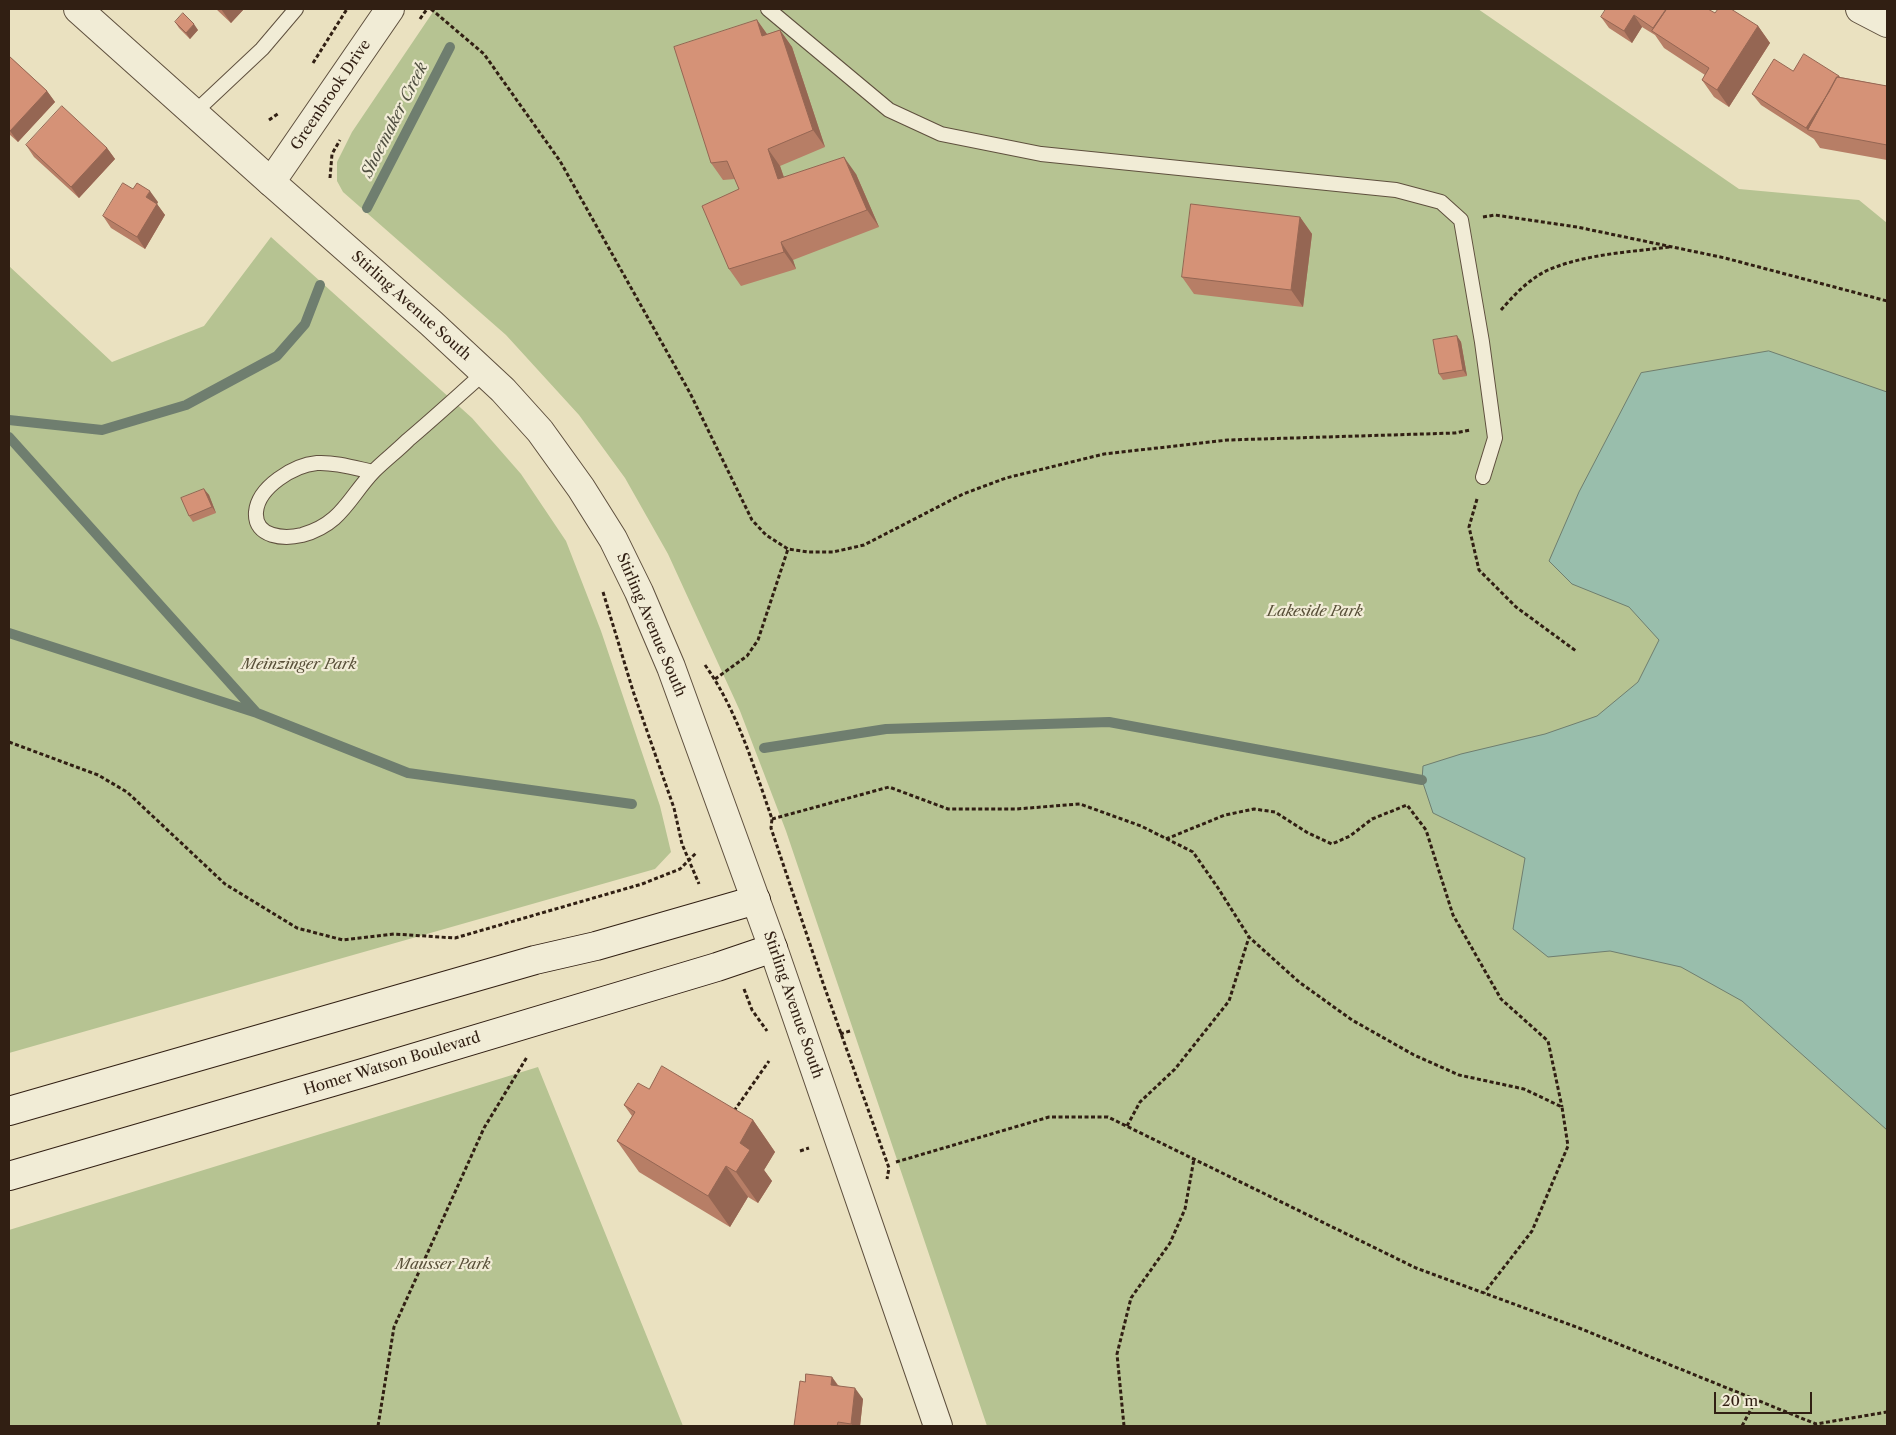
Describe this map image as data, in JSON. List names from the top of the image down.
{
  "streets": {
    "street": ["Greenbrook Drive", "Stirling Avenue South", "Homer Watson Boulevard"]
  },
  "crossings": [
    ["Greenbrook Drive", "Stirling Avenue South"],
    ["Stirling Avenue South", "Homer Watson Boulevard"]
  ],
  "water": ["Shoemaker Creek"],
  "parks": ["Lakeside Park", "Meinzinger Park", "Mausser Park"],
  "scale_bar": "20 m"
}
